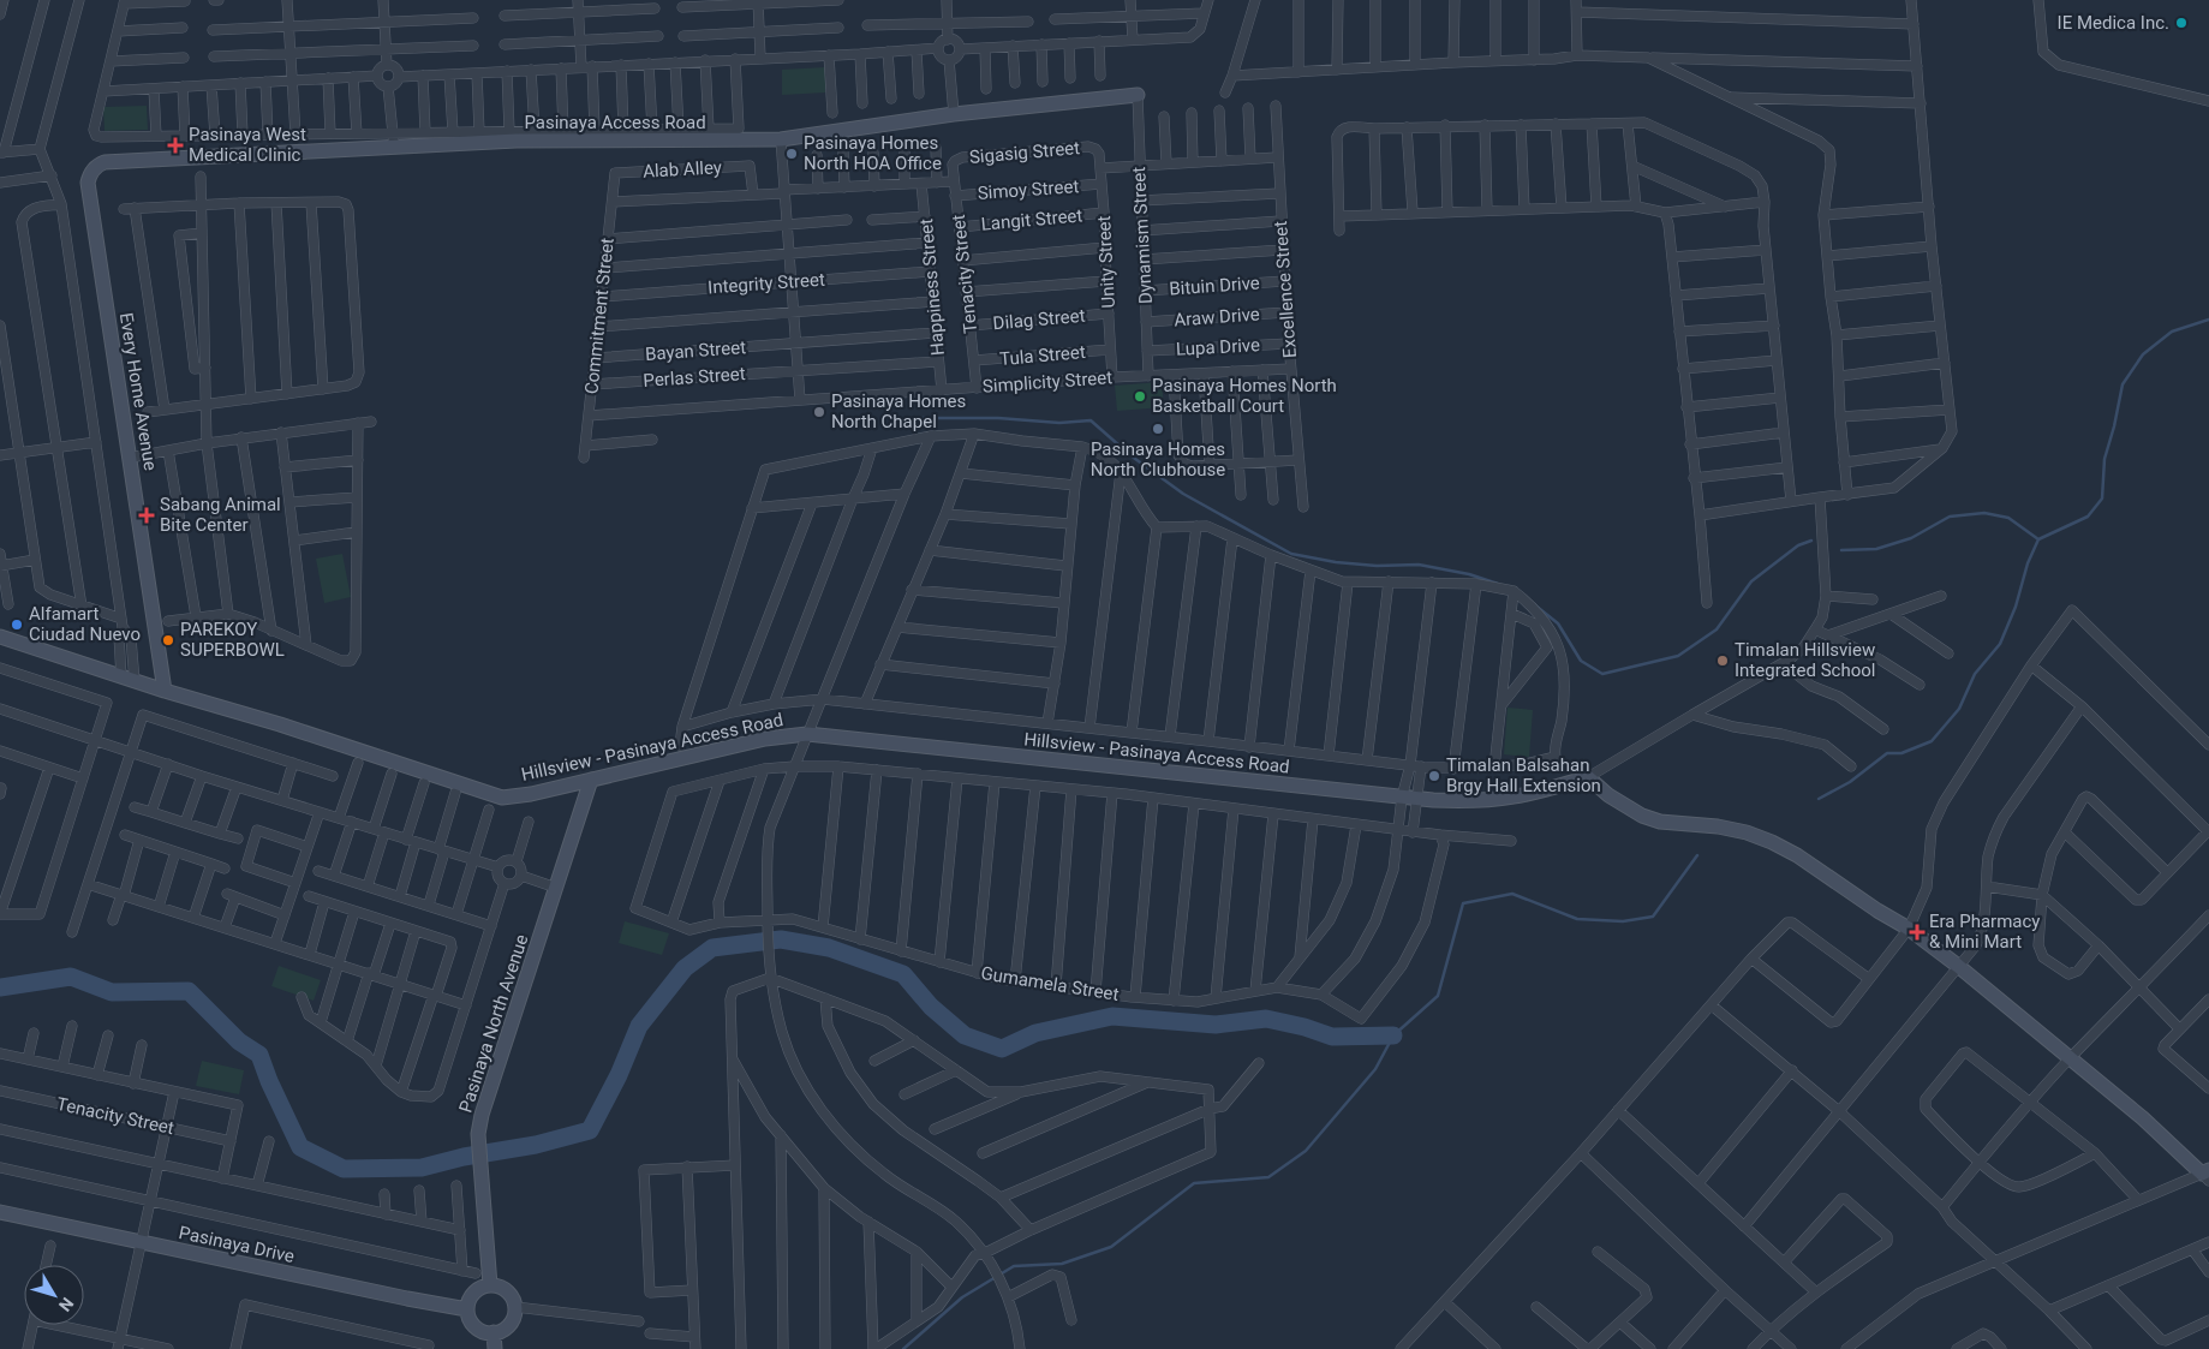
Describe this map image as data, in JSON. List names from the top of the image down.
{
  "streets": {
    "street": [
      "Pasinaya Access Road",
      "Sigasig Street",
      "Alab Alley",
      "Simoy Street",
      "Langit Street",
      "Dynamism Street",
      "Unity Street",
      "Tenacity Street",
      "Integrity Street",
      "Bituin Drive",
      "Happiness Street",
      "Excellence Street",
      "Commitment Street",
      "Araw Drive",
      "Dilag Street",
      "Lupa Drive",
      "Bayan Street",
      "Tula Street",
      "Perlas Street",
      "Simplicity Street",
      "Every Home Avenue",
      "Hillsview - Pasinaya Access Road",
      "Gumamela Street",
      "Pasinaya North Avenue",
      "Pasinaya Drive"
    ]
  },
  "crossings": [
    ["Pasinaya Access Road", "Dynamism Street"],
    ["Pasinaya Access Road", "Every Home Avenue"],
    ["Sigasig Street", "Unity Street"],
    ["Sigasig Street", "Tenacity Street"],
    ["Alab Alley", "Commitment Street"],
    ["Simoy Street", "Unity Street"],
    ["Simoy Street", "Tenacity Street"],
    ["Langit Street", "Unity Street"],
    ["Langit Street", "Tenacity Street"],
    ["Dynamism Street", "Bituin Drive"],
    ["Dynamism Street", "Araw Drive"],
    ["Dynamism Street", "Lupa Drive"],
    ["Dynamism Street", "Simplicity Street"],
    ["Unity Street", "Dilag Street"],
    ["Unity Street", "Tula Street"],
    ["Unity Street", "Simplicity Street"],
    ["Tenacity Street", "Dilag Street"],
    ["Tenacity Street", "Tula Street"],
    ["Tenacity Street", "Simplicity Street"],
    ["Integrity Street", "Happiness Street"],
    ["Integrity Street", "Commitment Street"],
    ["Bituin Drive", "Excellence Street"],
    ["Happiness Street", "Bayan Street"],
    ["Happiness Street", "Perlas Street"],
    ["Happiness Street", "Simplicity Street"],
    ["Excellence Street", "Araw Drive"],
    ["Excellence Street", "Lupa Drive"],
    ["Excellence Street", "Simplicity Street"],
    ["Commitment Street", "Bayan Street"],
    ["Commitment Street", "Perlas Street"],
    ["Commitment Street", "Simplicity Street"],
    ["Every Home Avenue", "Hillsview - Pasinaya Access Road"],
    ["Hillsview - Pasinaya Access Road", "Pasinaya North Avenue"],
    ["Pasinaya North Avenue", "Pasinaya Drive"]
  ],
  "places": {
    "other": [
      "IE Medica Inc.",
      "Pasinaya Homes North HOA Office",
      "Pasinaya Homes North Basketball Court",
      "Pasinaya Homes North Chapel",
      "Pasinaya Homes North Clubhouse",
      "Alfamart Ciudad Nuevo",
      "PAREKOY SUPERBOWL",
      "Timalan Hillsview Integrated School",
      "Timalan Balsahan Brgy Hall Extension"
    ],
    "health": ["Pasinaya West Medical Clinic", "Sabang Animal Bite Center", "Era Pharmacy & Mini Mart"]
  },
  "north": "bottom right"
}
